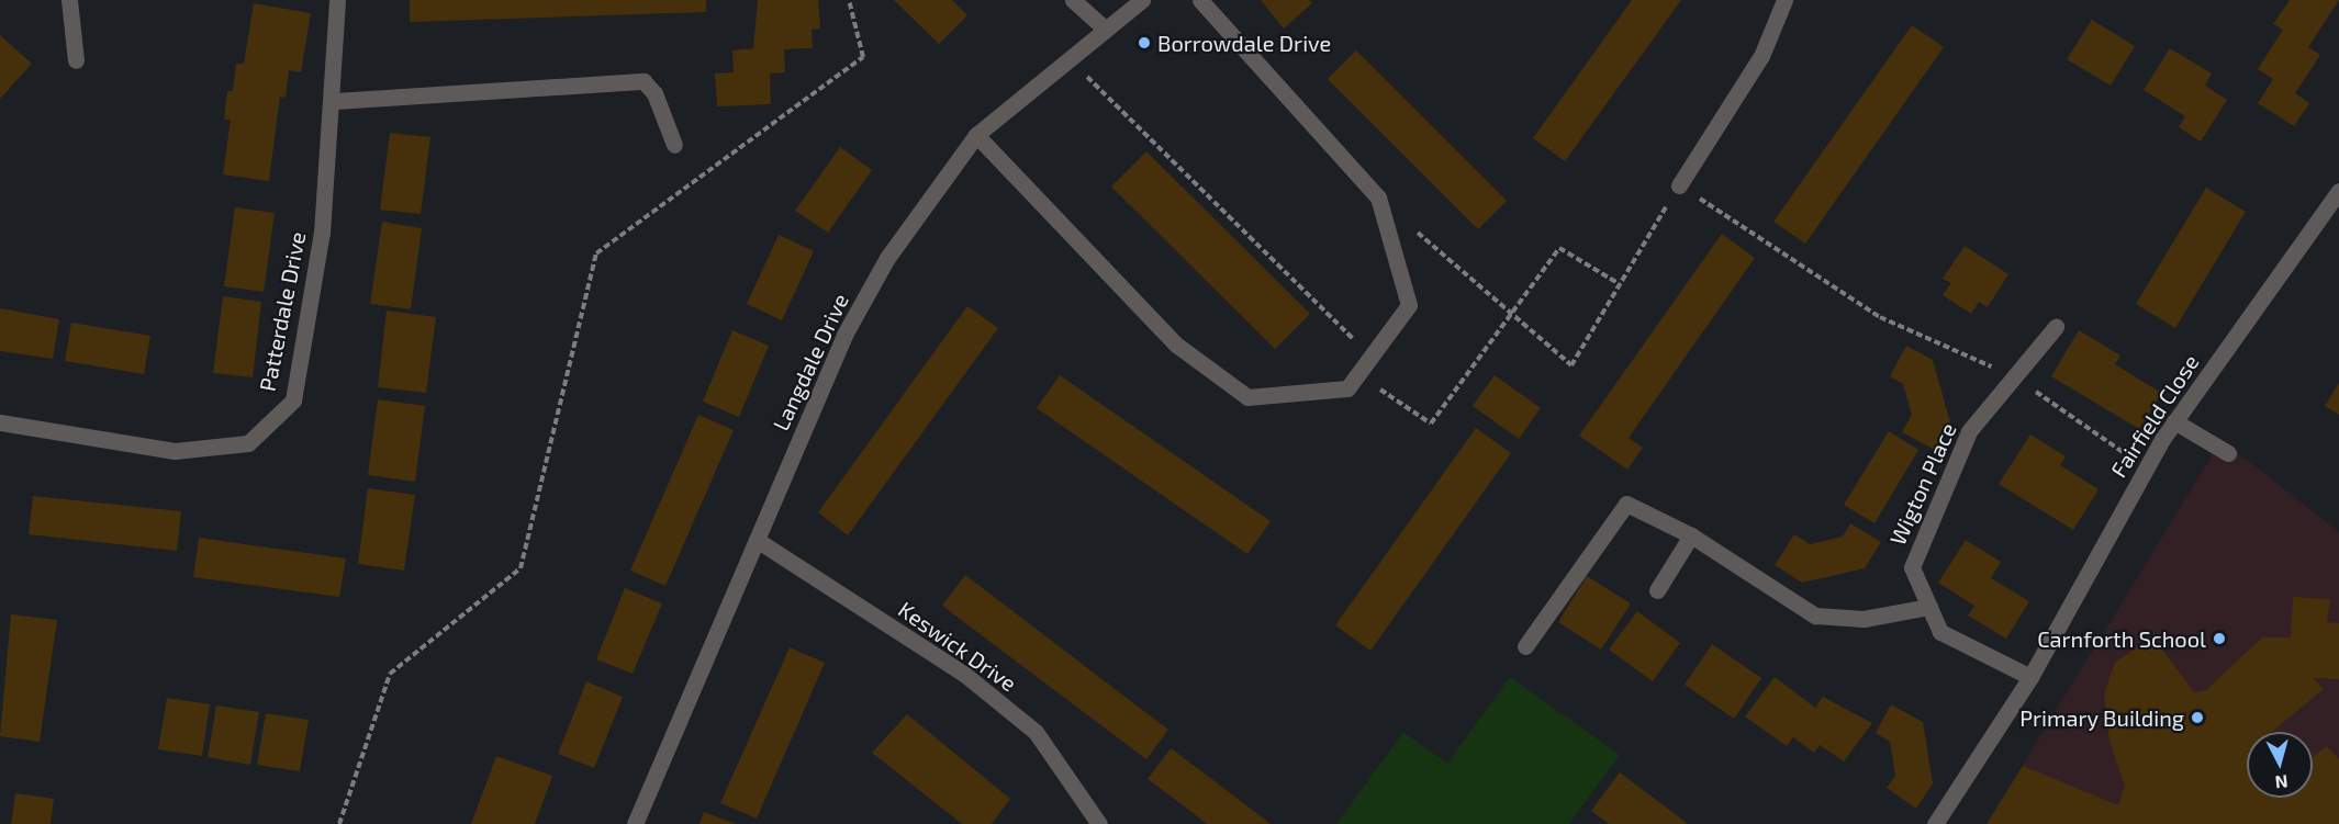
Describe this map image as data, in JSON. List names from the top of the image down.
{
  "streets": {
    "street": [
      "Patterdale Drive",
      "Langdale Drive",
      "Fairfield Close",
      "Wigton Place",
      "Keswick Drive"
    ]
  },
  "crossings": [
    ["Langdale Drive", "Keswick Drive"],
    ["Fairfield Close", "Wigton Place"]
  ],
  "places": ["Borrowdale Drive", "Carnforth School", "Primary Building"],
  "north": "bottom"
}
